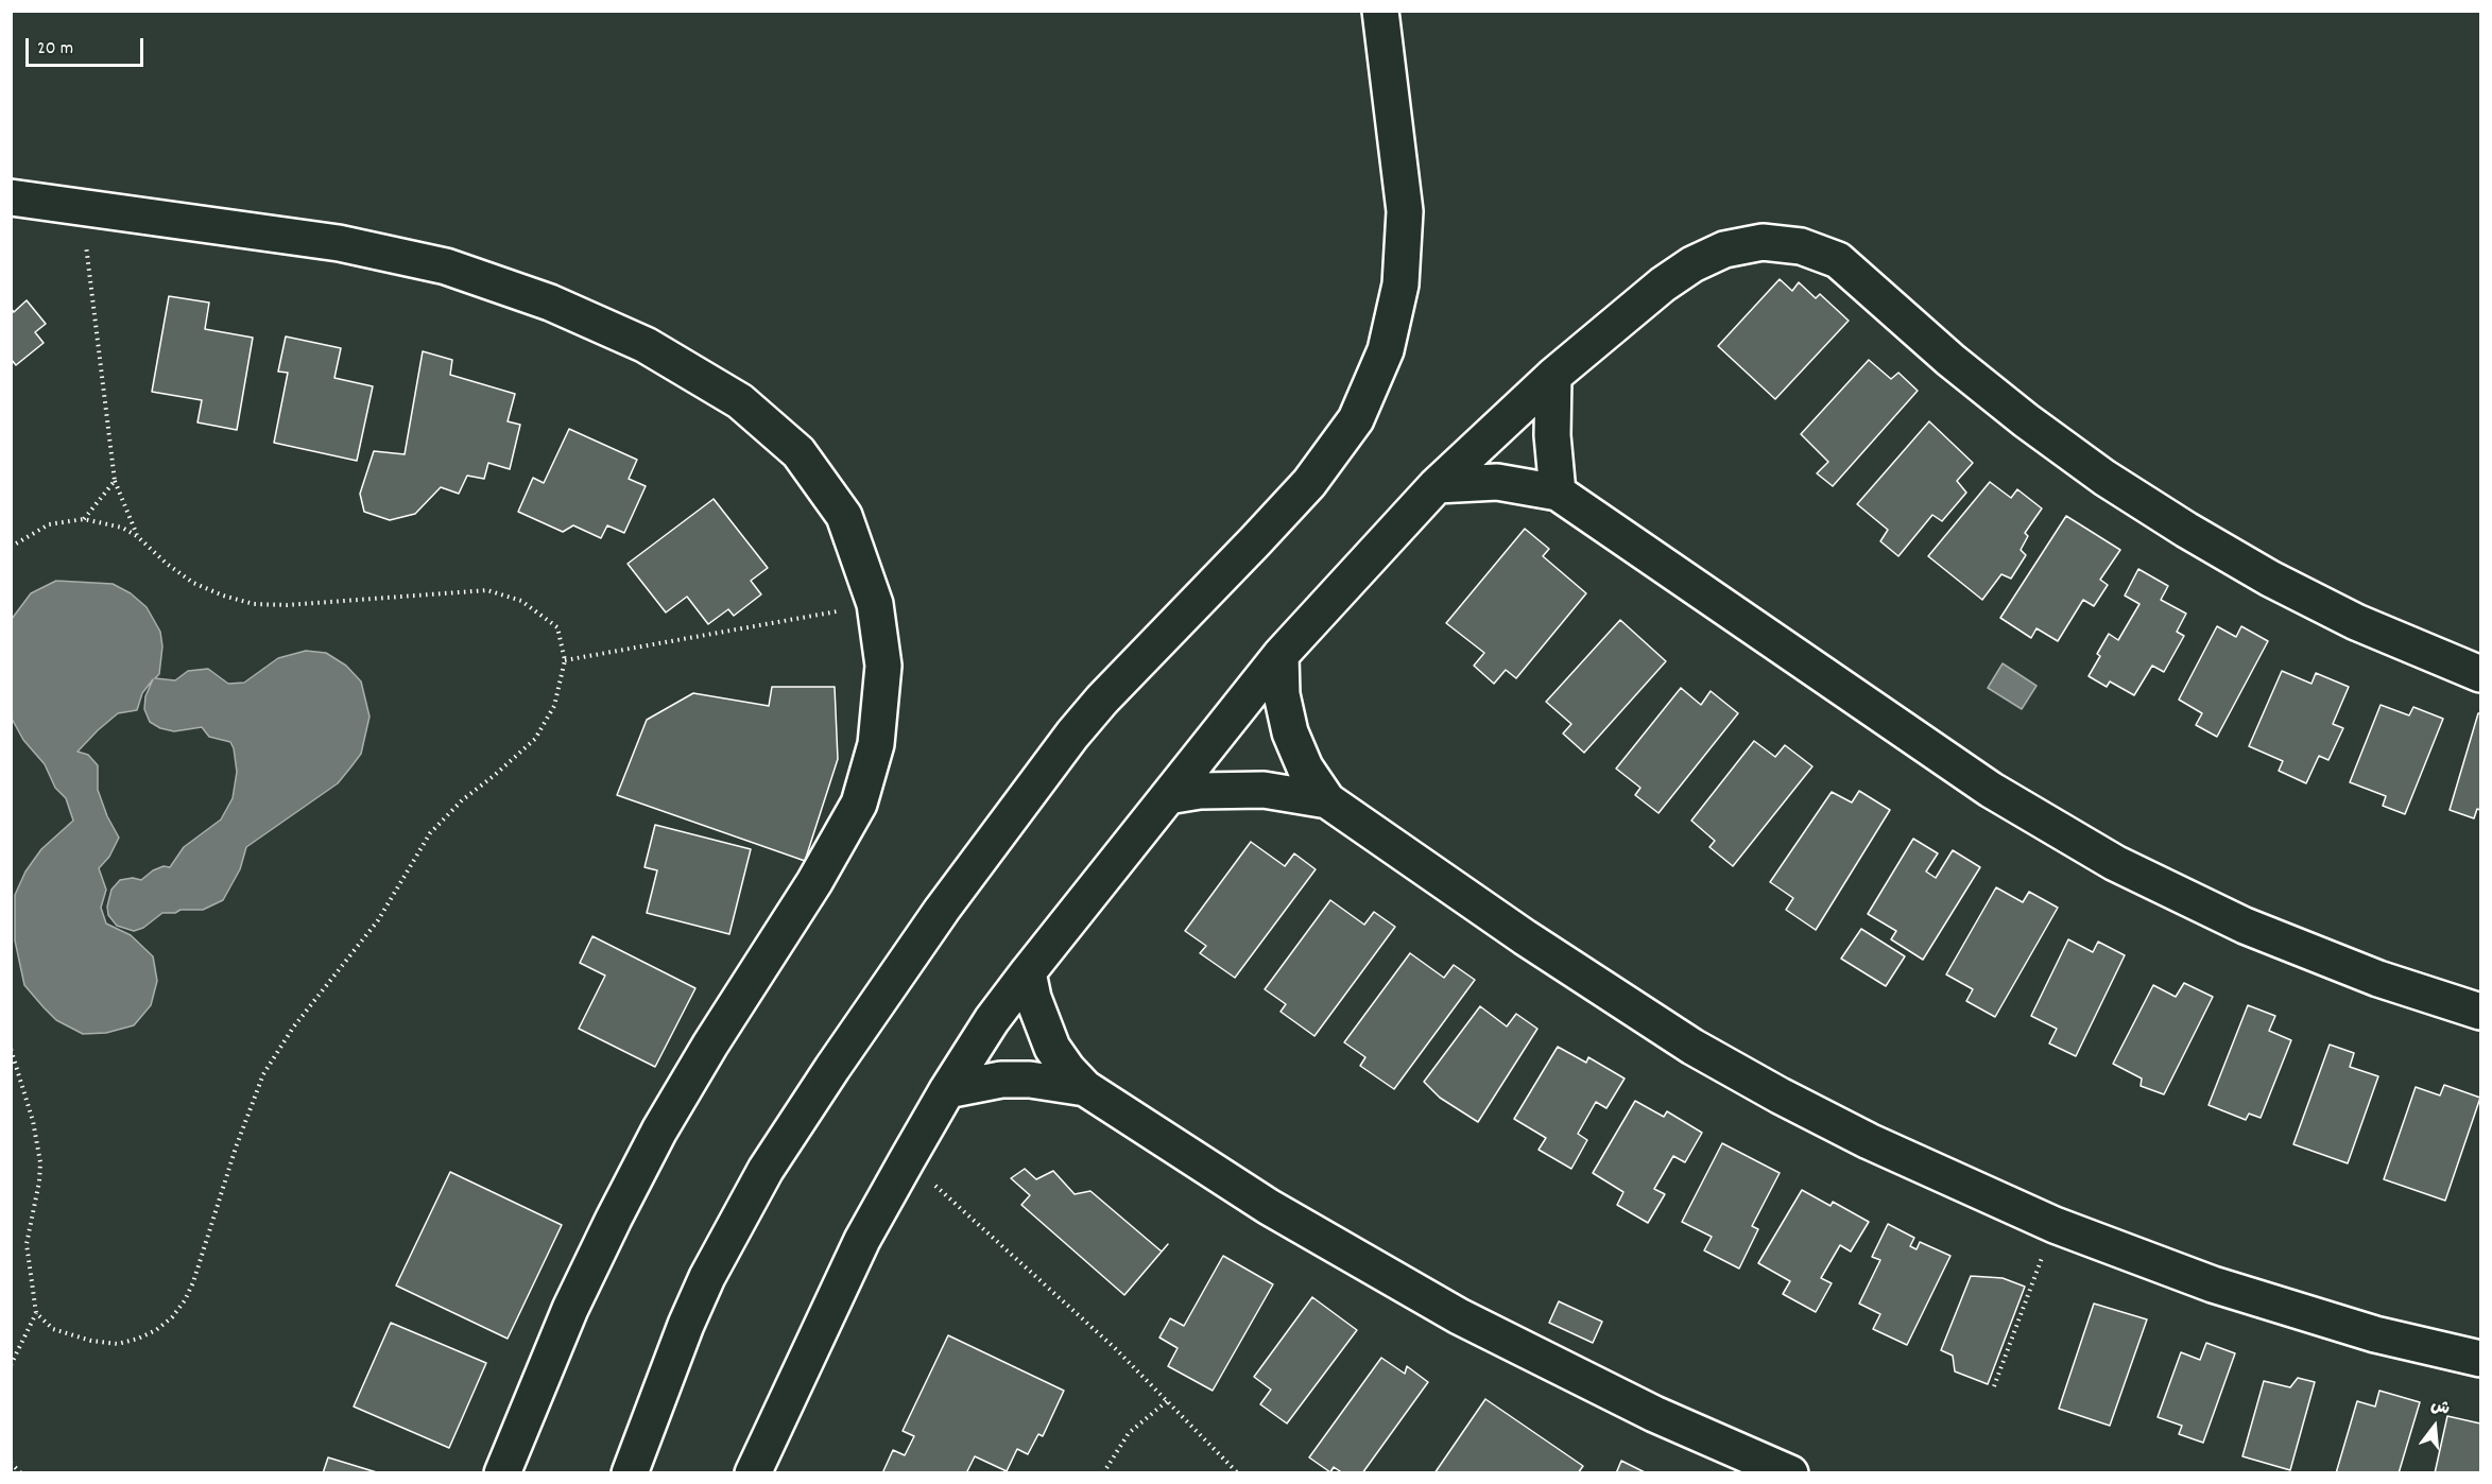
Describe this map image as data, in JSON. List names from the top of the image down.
{
  "scale_bar": "20 m",
  "north": "top"
}
